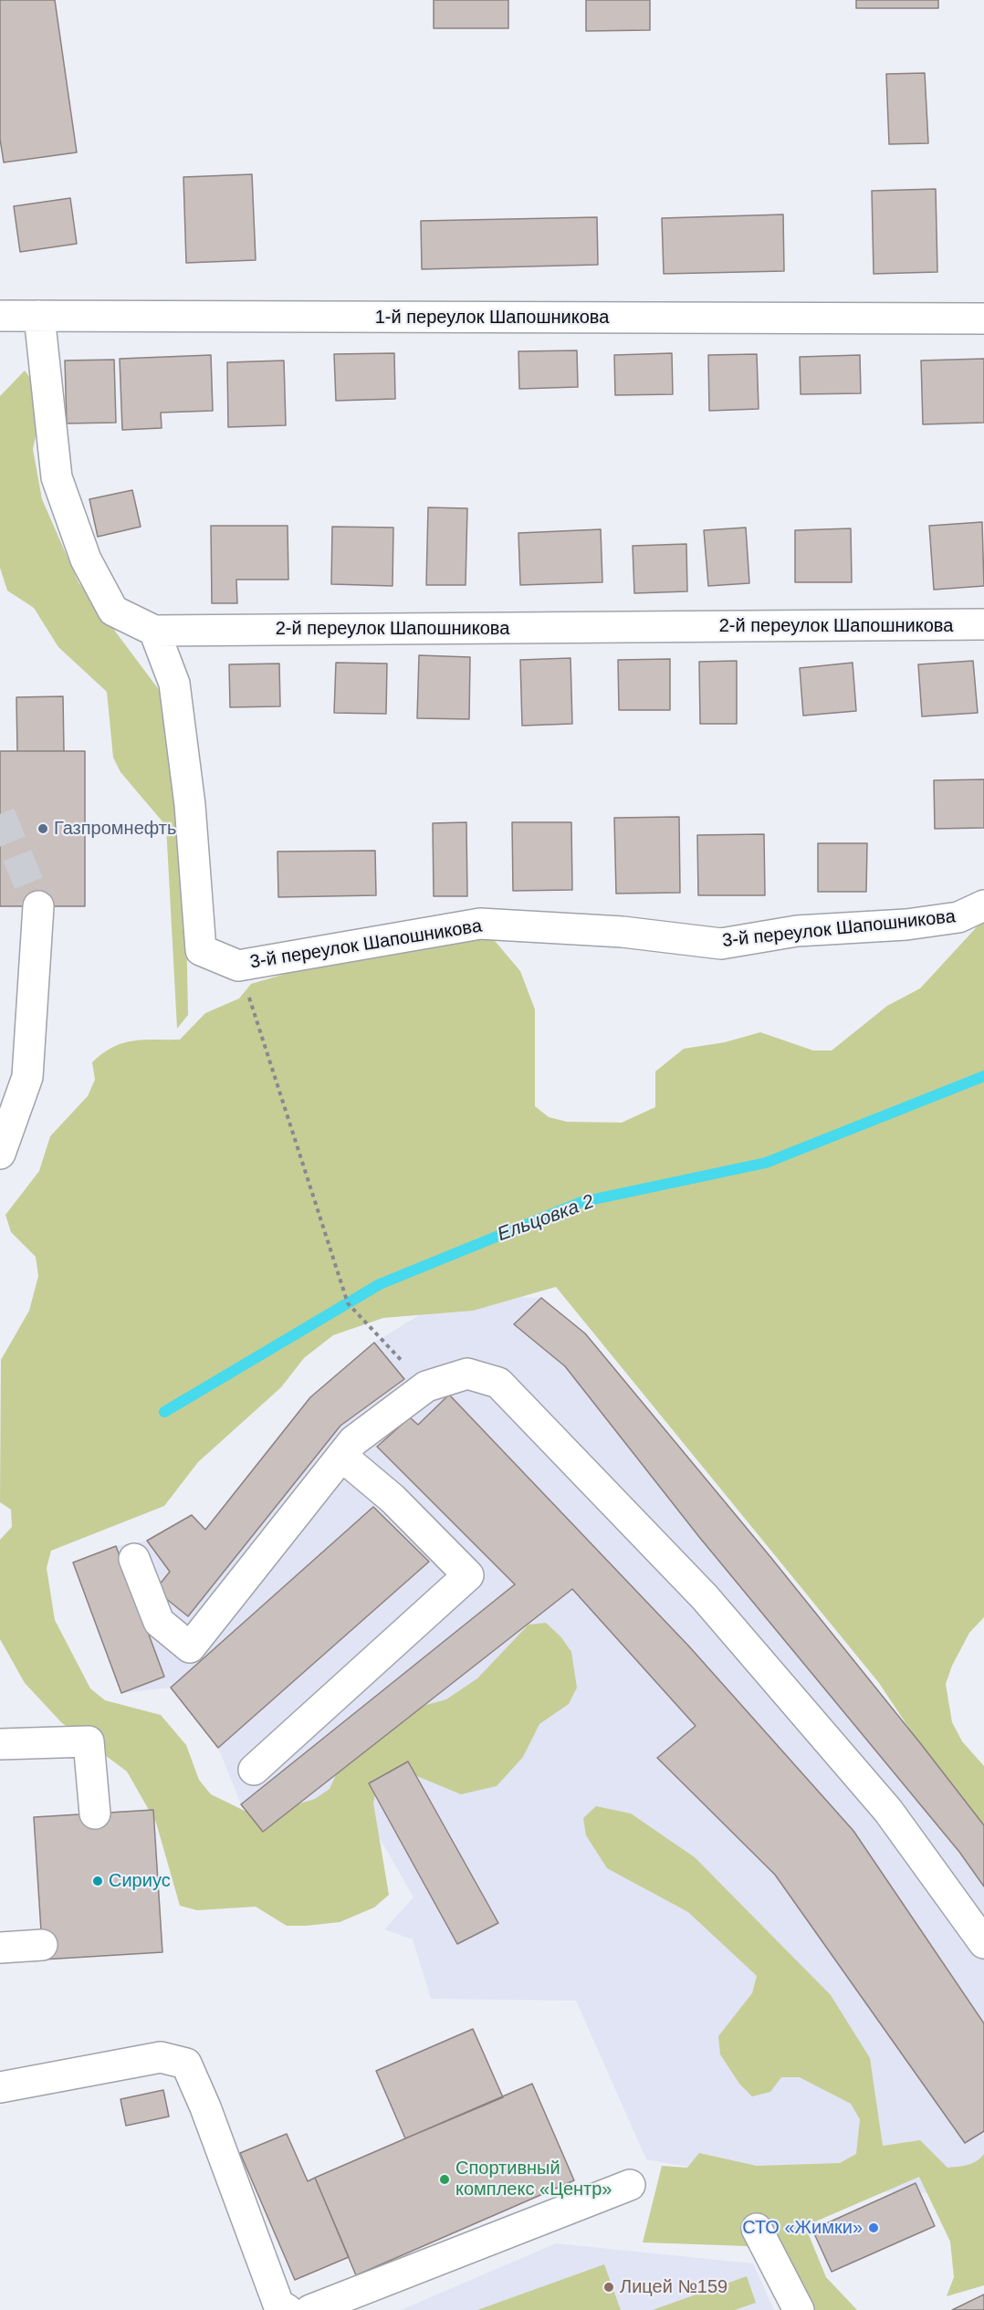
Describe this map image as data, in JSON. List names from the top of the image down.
{
  "streets": {
    "street": ["1-й переулок Шапошникова", "2-й переулок Шапошникова", "3-й переулок Шапошникова"]
  },
  "crossings": [
    ["1-й переулок Шапошникова", "2-й переулок Шапошникова"],
    ["2-й переулок Шапошникова", "3-й переулок Шапошникова"]
  ],
  "water": ["Ельцовка 2"],
  "places": [
    "Газпромнефть",
    "Сириус",
    "Спортивный комплекс «Центр»",
    "СТО «Жимки»",
    "Лицей №159"
  ]
}
